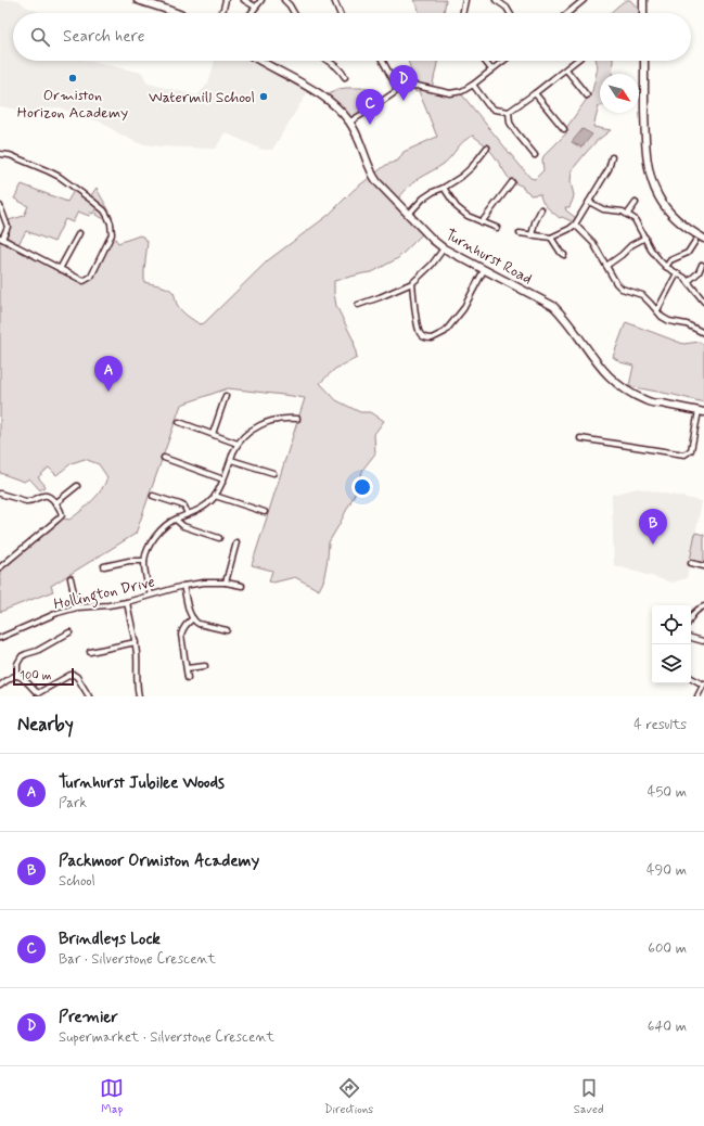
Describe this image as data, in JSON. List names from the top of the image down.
{
  "streets": {
    "street": ["Turnhurst Road", "Hollington Drive"]
  },
  "places": ["Ormiston Horizon Academy", "Watermill School"],
  "scale_bar": "100 m",
  "north": "bottom right",
  "page": {
    "search": "Search here",
    "pins": [
      "D",
      "C",
      "A",
      "B"
    ],
    "scale": "100 m",
    "heading": ["Nearby", "4 results"],
    "list": [
      {
        "mark": "A",
        "name": "Turnhurst Jubilee Woods",
        "note": "Park",
        "value": "450 m"
      },
      {
        "mark": "B",
        "name": "Packmoor Ormiston Academy",
        "note": "School",
        "value": "490 m"
      },
      {
        "mark": "C",
        "name": "Brindleys Lock",
        "note": "Bar · Silverstone Crescent",
        "value": "600 m"
      },
      {
        "mark": "D",
        "name": "Premier",
        "note": "Supermarket · Silverstone Crescent",
        "value": "640 m"
      }
    ],
    "nav": ["Map", "Directions", "Saved"]
  }
}
